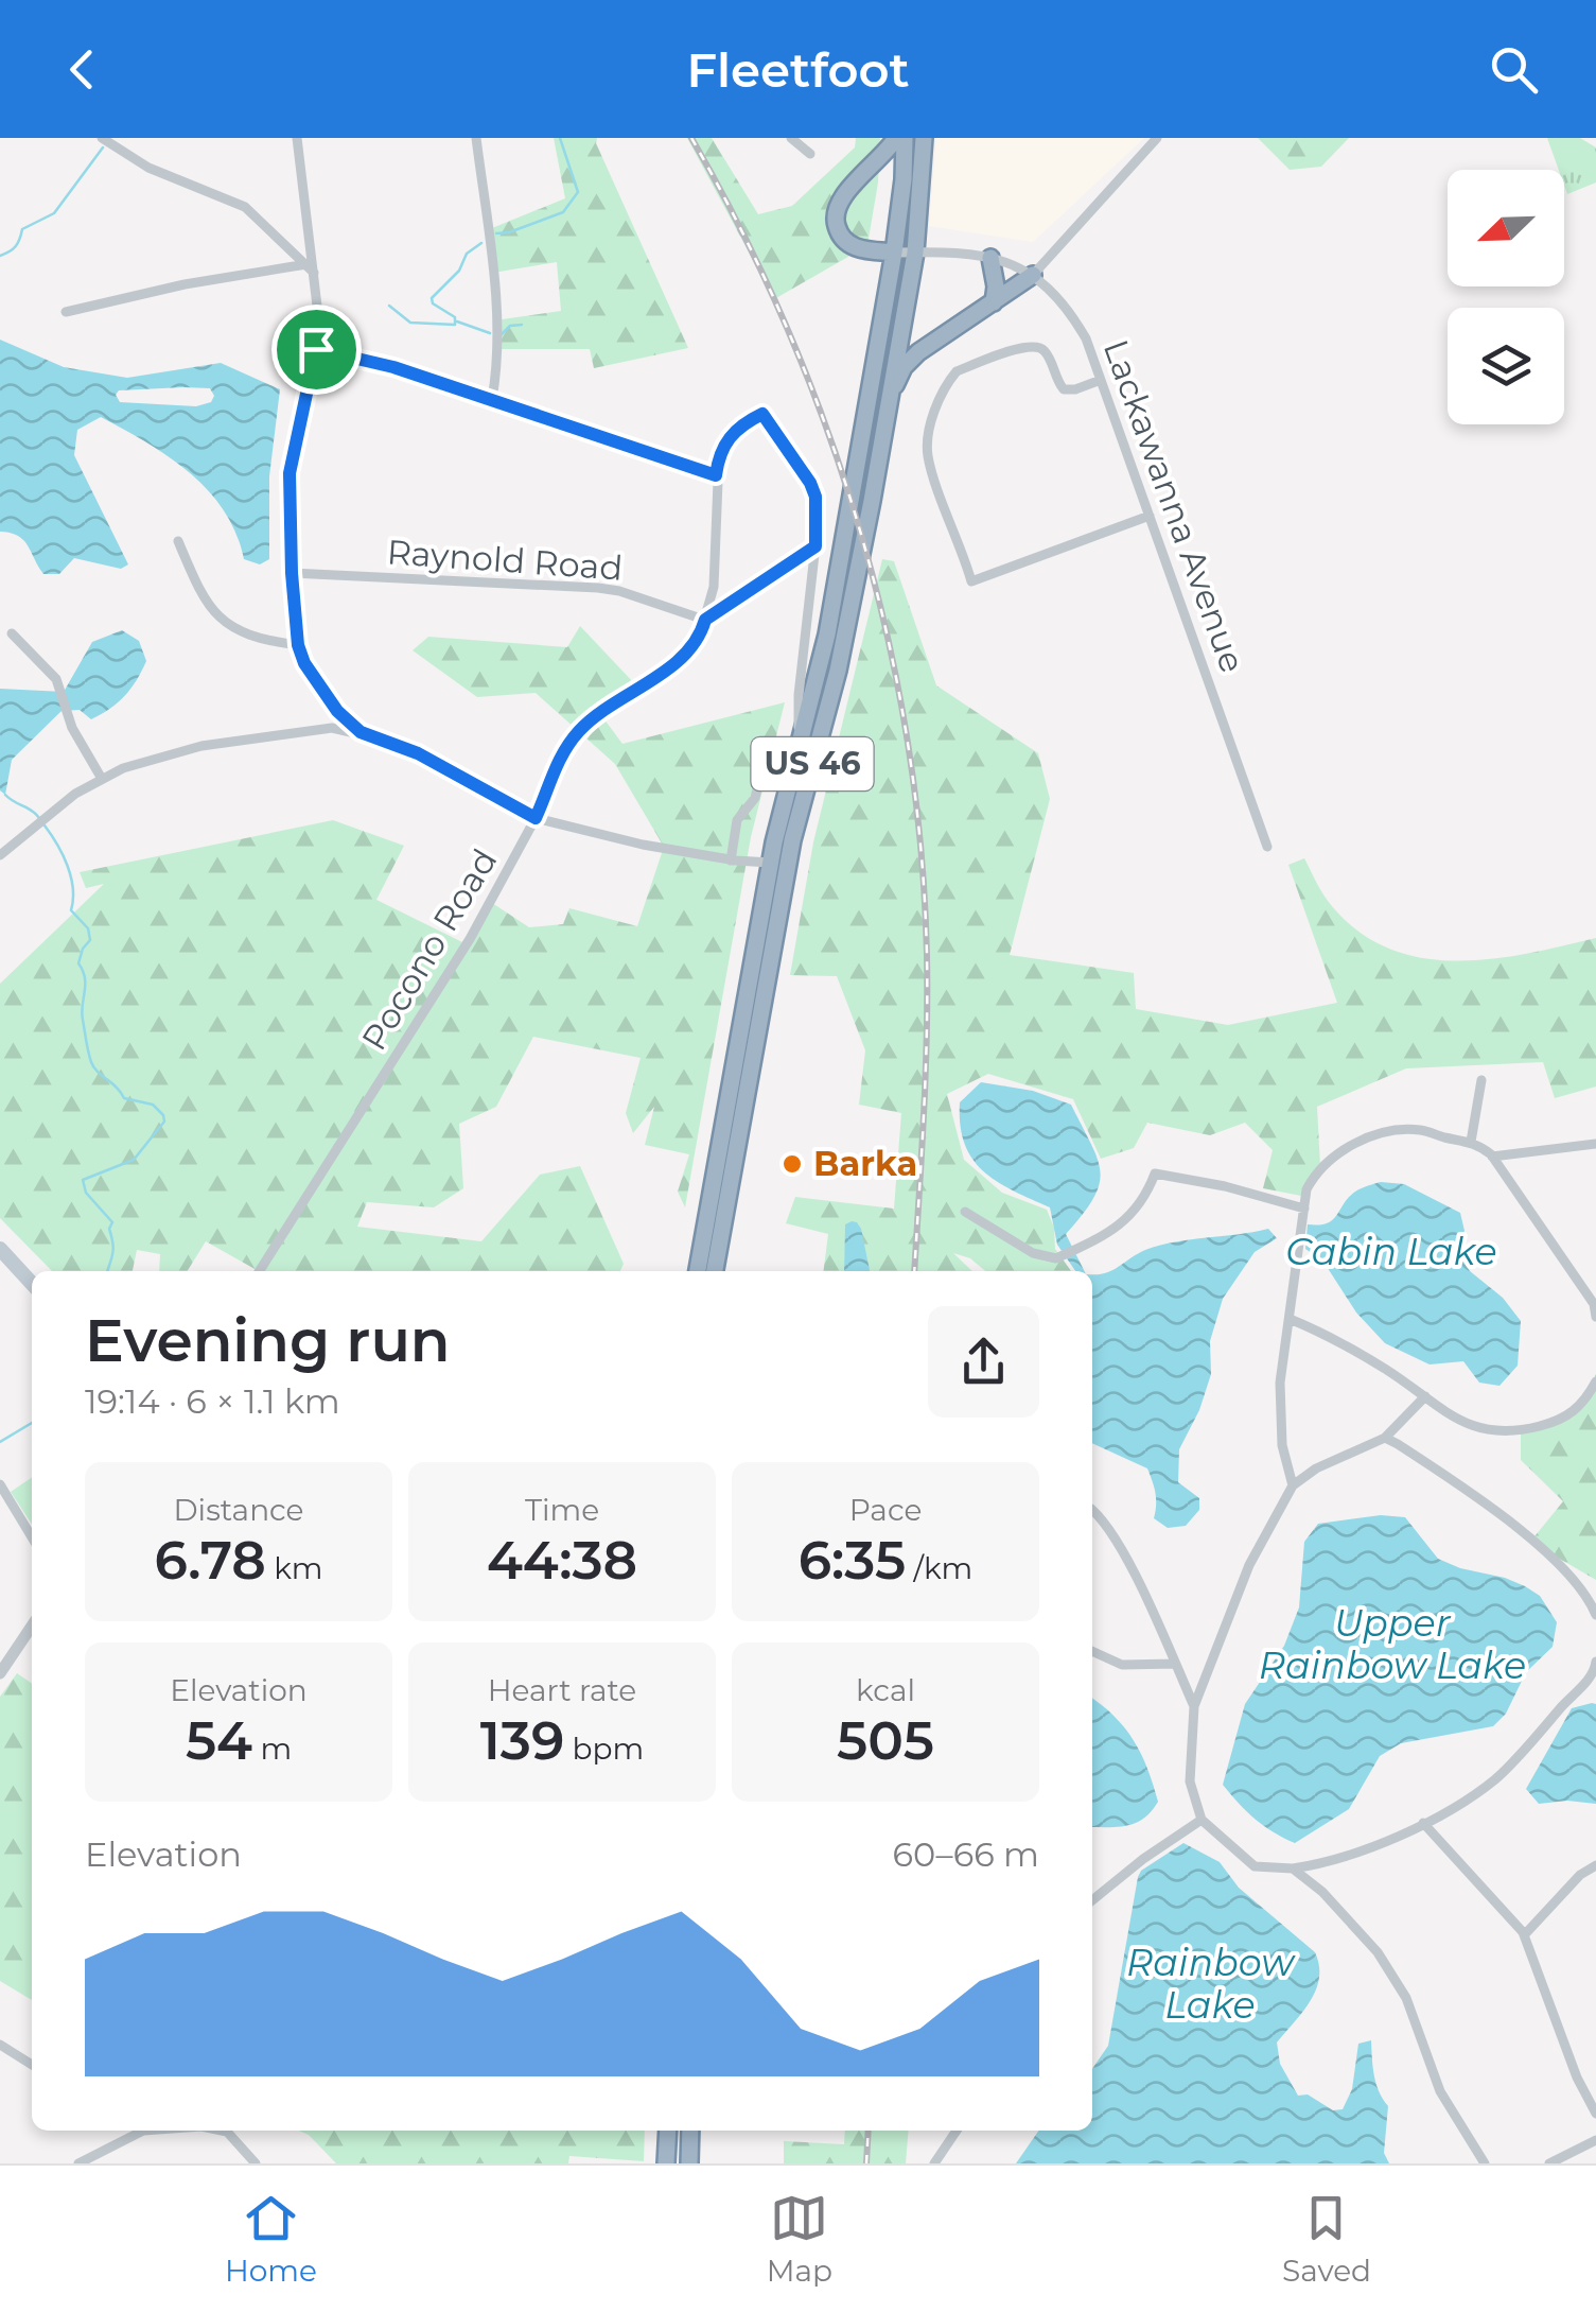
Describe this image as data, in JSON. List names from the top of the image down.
{
  "streets": {
    "highway": ["US 46"],
    "street": ["Lackawanna Avenue", "Raynold Road", "Pocono Road"]
  },
  "crossings": [
    ["Lackawanna Avenue", "US 46"],
    ["Raynold Road", "Pocono Road"]
  ],
  "water": ["Cabin Lake", "Upper Rainbow Lake", "Rainbow Lake"],
  "places": ["Barka"],
  "north": "bottom left",
  "page": {
    "header": "Fleetfoot",
    "heading": ["Evening run", "19:14 · 6 × 1.1 km"],
    "stats": [
      ["Distance", "6.78 km"],
      ["Time", "44:38"],
      ["Pace", "6:35 /km"],
      ["Elevation", "54 m"],
      ["Heart rate", "139 bpm"],
      ["kcal", "505"]
    ],
    "chart": ["Elevation", "60–66 m"],
    "tabs": ["Home", "Map", "Saved"]
  }
}
